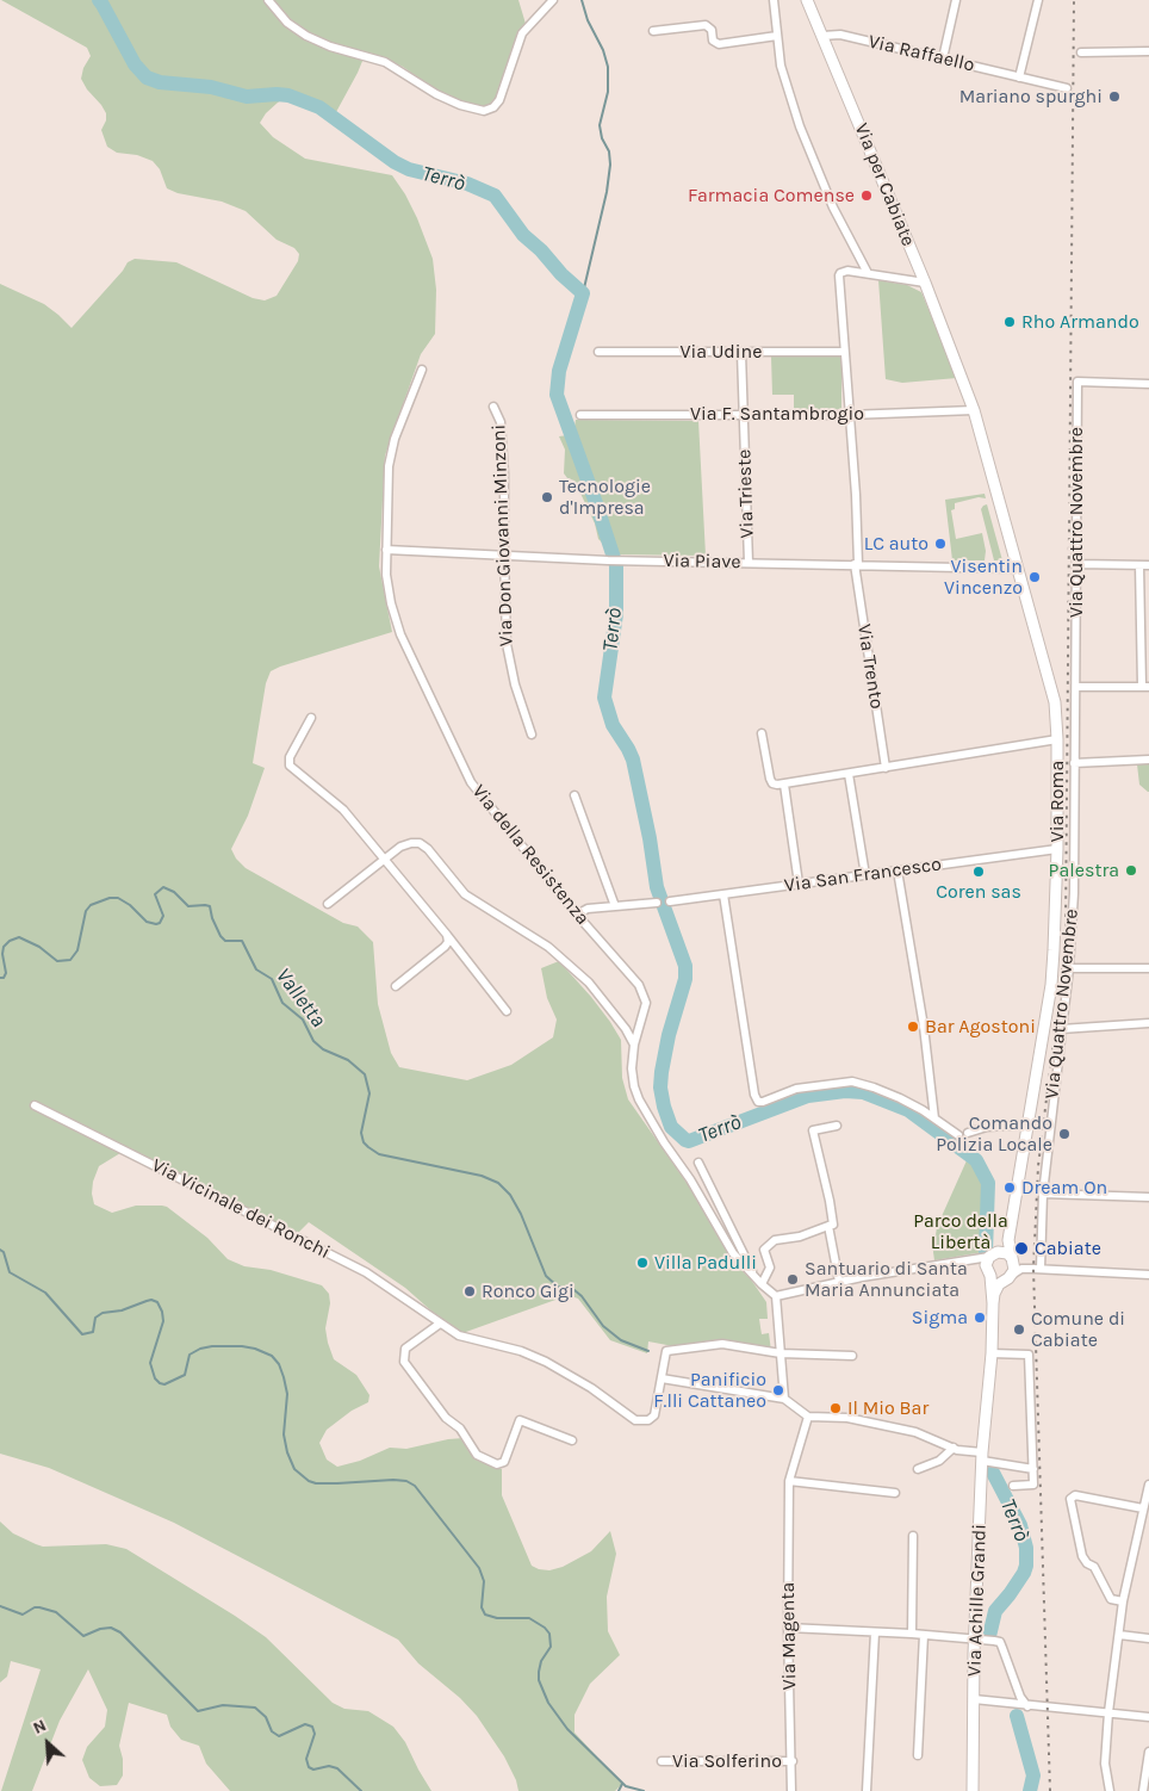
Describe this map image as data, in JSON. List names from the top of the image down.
{
  "streets": {
    "street": [
      "Via Raffaello",
      "Via per Cabiate",
      "Via Udine",
      "Via F. Santambrogio",
      "Via Trieste",
      "Via Quattro Novembre",
      "Via Don Giovanni Minzoni",
      "Via Piave",
      "Via Trento",
      "Via Roma",
      "Via della Resistenza",
      "Via San Francesco",
      "Via Vicinale dei Ronchi",
      "Via Achille Grandi",
      "Via Magenta",
      "Via Solferino"
    ]
  },
  "crossings": [
    ["Via Raffaello", "Via per Cabiate"],
    ["Via per Cabiate", "Via Roma"],
    ["Via Udine", "Via Trieste"],
    ["Via Udine", "Via Trento"],
    ["Via F. Santambrogio", "Via Trieste"],
    ["Via F. Santambrogio", "Via Trento"],
    ["Via F. Santambrogio", "Via Roma"],
    ["Via Trieste", "Via Piave"],
    ["Via Don Giovanni Minzoni", "Via Piave"],
    ["Via Piave", "Via Trento"],
    ["Via Piave", "Via Roma"],
    ["Via Piave", "Via della Resistenza"],
    ["Via Roma", "Via San Francesco"],
    ["Via Roma", "Via Achille Grandi"],
    ["Via Magenta", "Via Solferino"]
  ],
  "water": ["Terrò", "Valletta"],
  "parks": ["Parco della Libertà"],
  "places": [
    "Mariano spurghi",
    "Farmacia Comense",
    "Rho Armando",
    "Tecnologie d'Impresa",
    "LC auto",
    "Visentin Vincenzo",
    "Palestra",
    "Coren sas",
    "Bar Agostoni",
    "Comando Polizia Locale",
    "Dream On",
    "Cabiate",
    "Villa Padulli",
    "Santuario di Santa Maria Annunciata",
    "Ronco Gigi",
    "Sigma",
    "Comune di Cabiate",
    "Panificio F.lli Cattaneo",
    "Il Mio Bar"
  ],
  "north": "top left"
}
